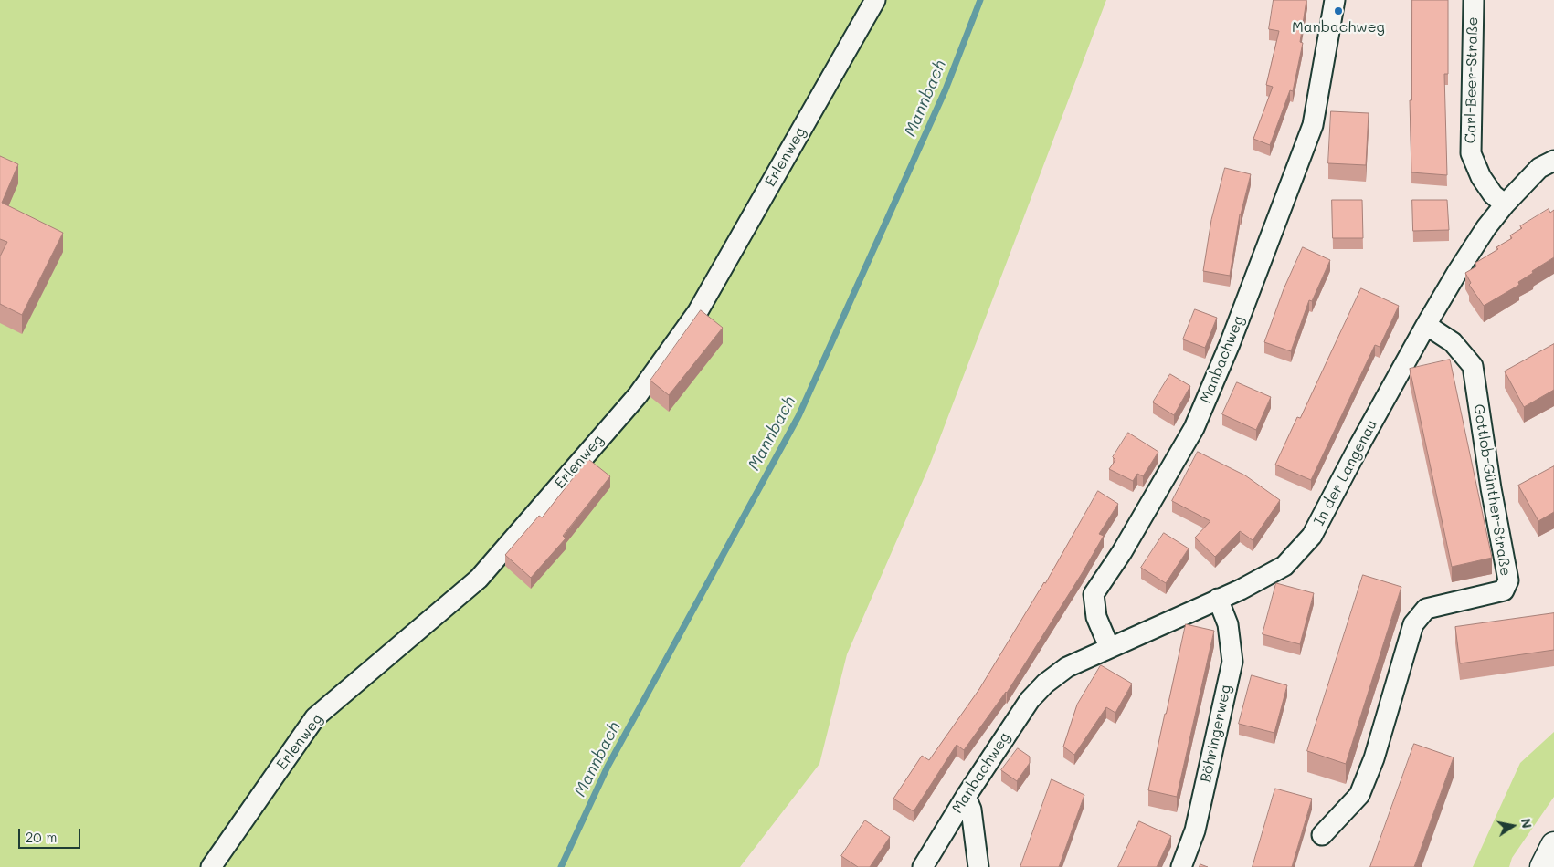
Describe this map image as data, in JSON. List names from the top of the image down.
{
  "streets": {
    "street": [
      "Carl-Beer-Straße",
      "Erlenweg",
      "Manbachweg",
      "In der Langenau",
      "Gottlob-Günther-Straße",
      "Böhringerweg"
    ]
  },
  "crossings": [
    ["Carl-Beer-Straße", "In der Langenau"],
    ["Manbachweg", "In der Langenau"],
    ["In der Langenau", "Gottlob-Günther-Straße"],
    ["In der Langenau", "Böhringerweg"]
  ],
  "water": ["Mannbach"],
  "places": ["Manbachweg"],
  "scale_bar": "20 m",
  "north": "right"
}
